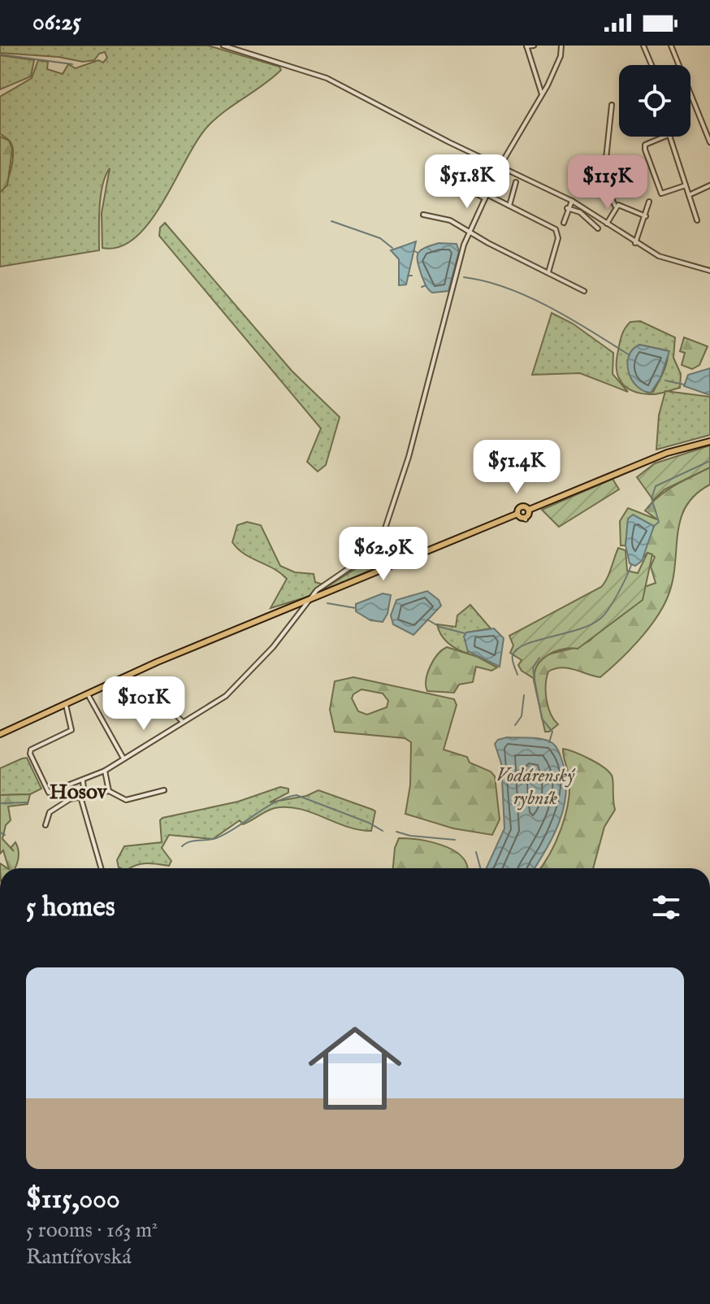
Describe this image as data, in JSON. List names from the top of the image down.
{
  "districts": ["Hosov"],
  "water": ["Vodárenský rybník"],
  "page": {
    "status": "06:25",
    "price": [
      "$51.8K",
      "$115K",
      "$51.4K",
      "$62.9K",
      "$101K"
    ],
    "heading": "5 homes",
    "list": [
      {
        "name": "$115,000",
        "note": "5 rooms · 163 m² · Rantířovská"
      }
    ]
  }
}
